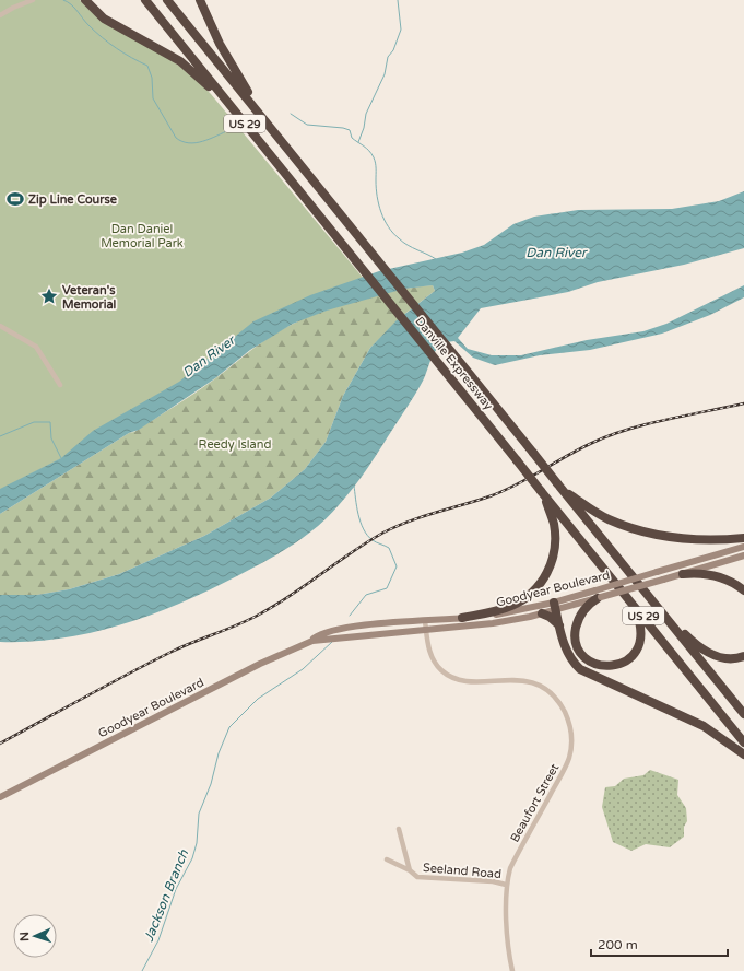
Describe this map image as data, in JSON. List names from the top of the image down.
{
  "streets": {
    "highway": ["US 29", "Danville Expressway"],
    "main road": ["Goodyear Boulevard"],
    "street": ["Beaufort Street", "Seeland Road"]
  },
  "crossings": [
    ["Goodyear Boulevard", "Beaufort Street"],
    ["Beaufort Street", "Seeland Road"]
  ],
  "water": ["Dan River", "Jackson Branch"],
  "parks": ["Dan Daniel Memorial Park", "Reedy Island"],
  "places": {
    "sports": ["Zip Line Course"],
    "place": ["Veteran's Memorial"]
  },
  "scale_bar": "200 m",
  "north": "left"
}
